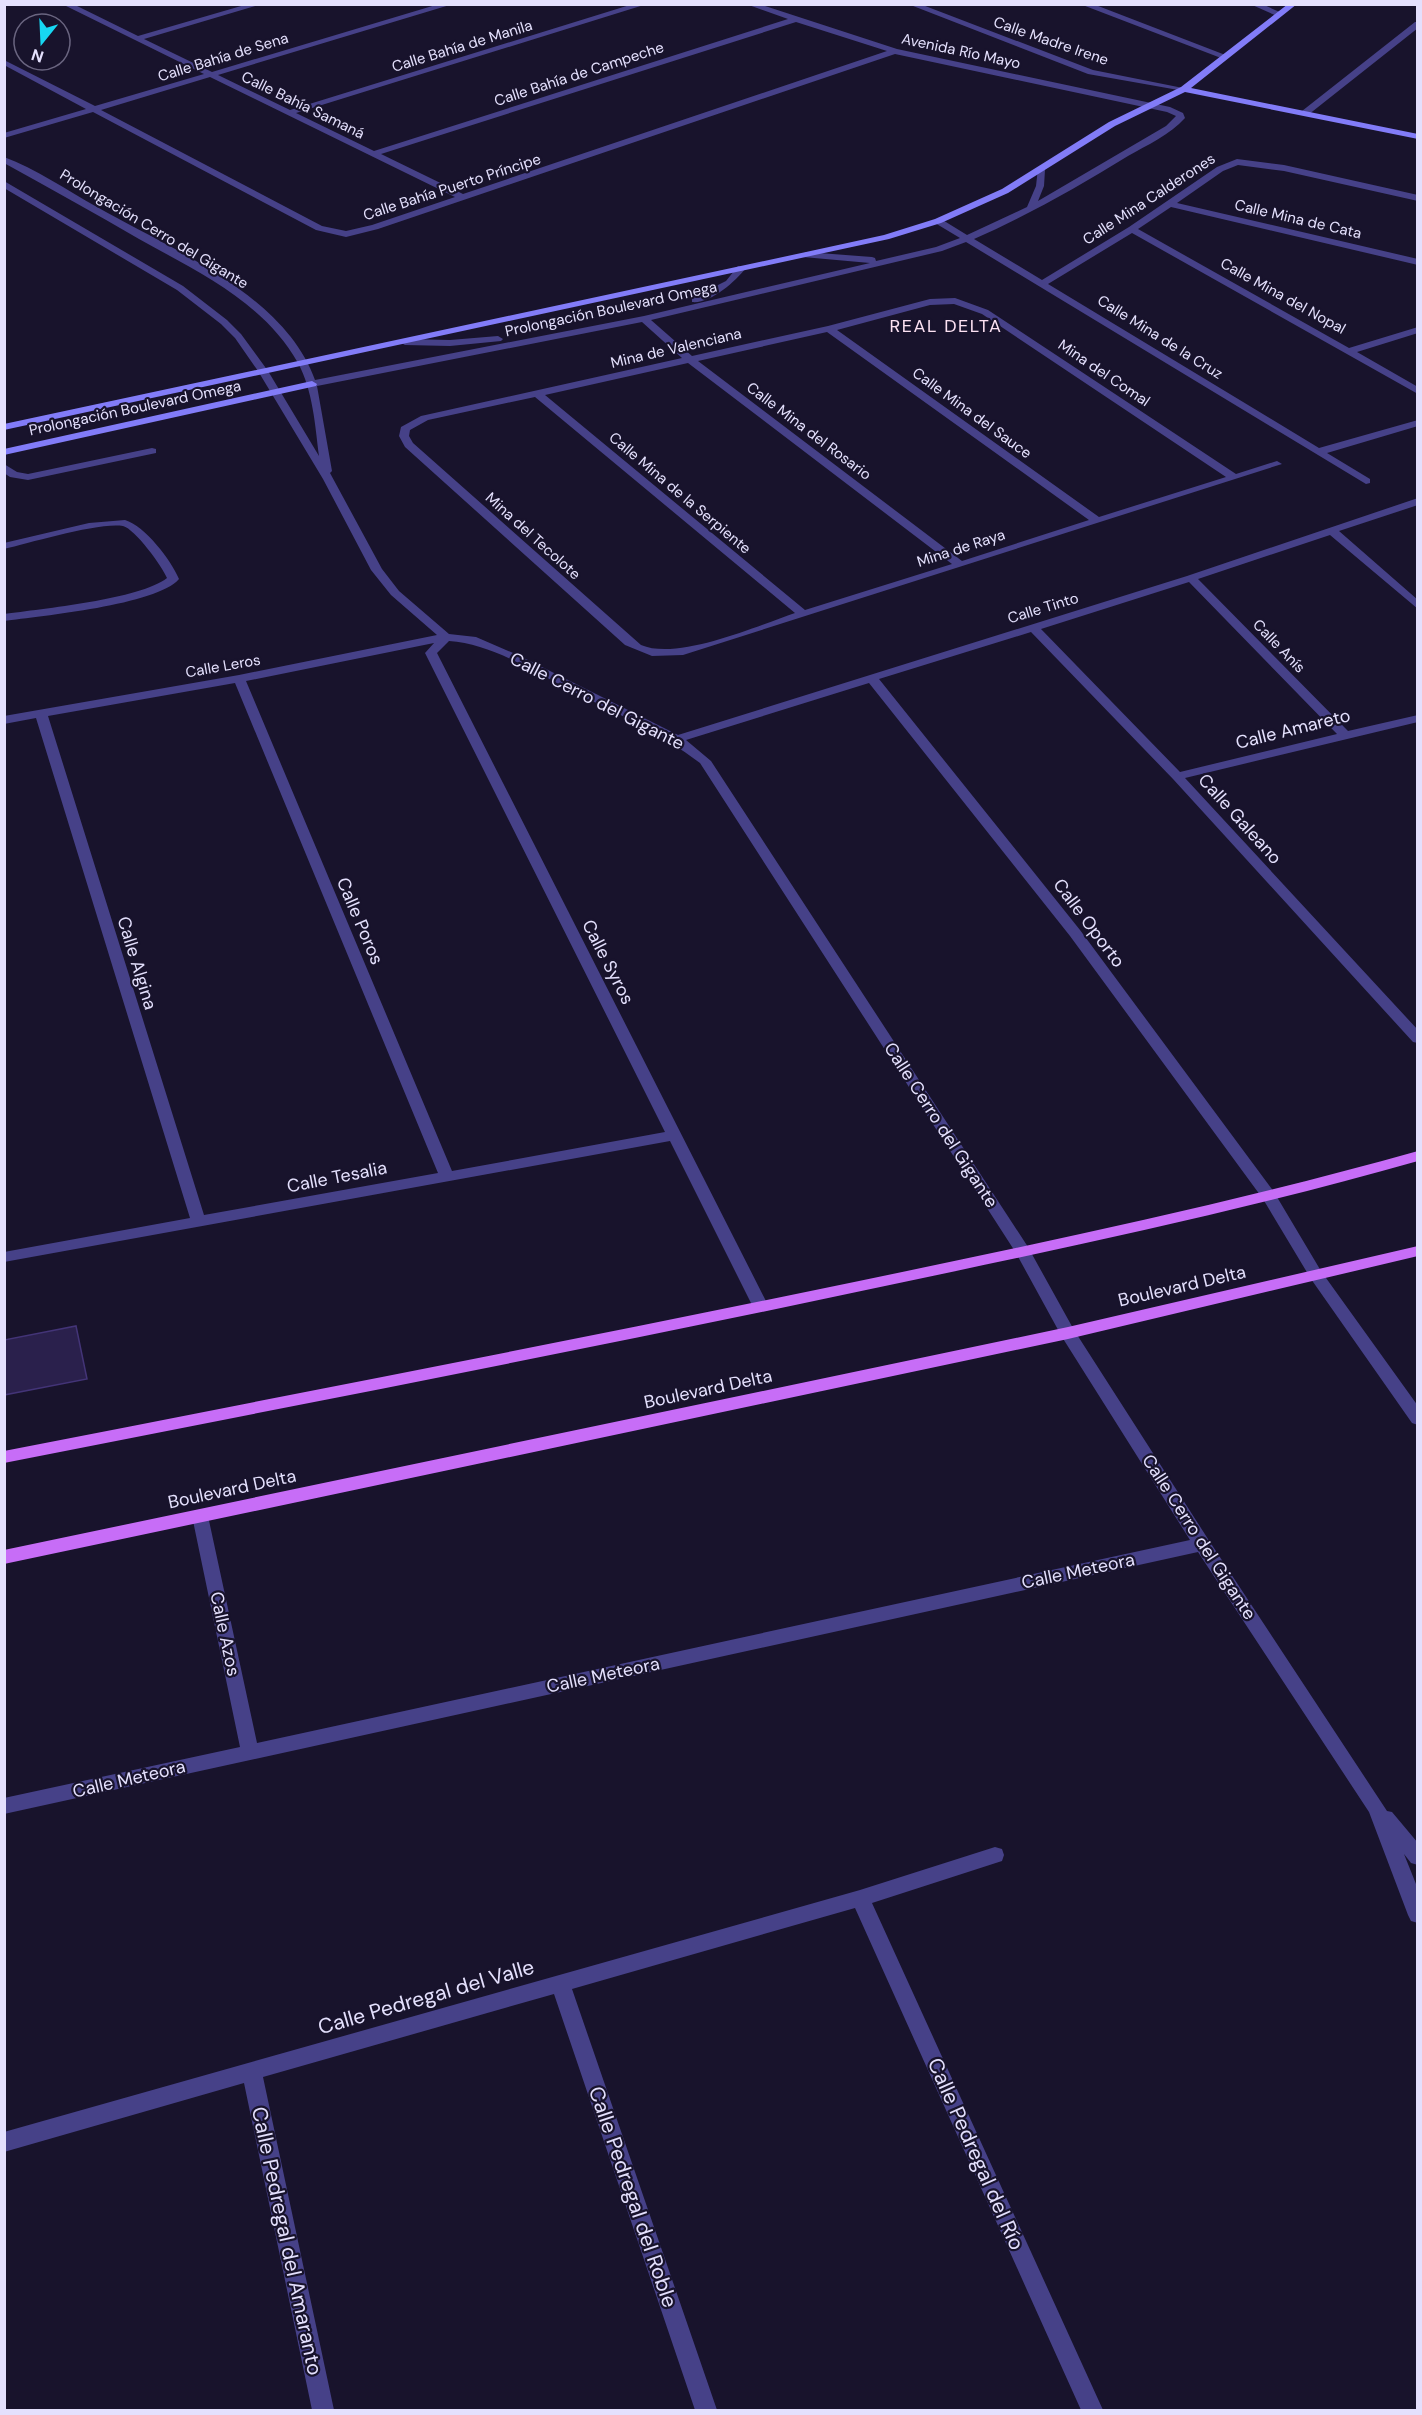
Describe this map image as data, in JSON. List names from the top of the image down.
{
  "streets": {
    "main road": ["Boulevard Delta"],
    "street": [
      "Calle Madre Irene",
      "Calle Bahía de Manila",
      "Avenida Río Mayo",
      "Calle Bahía de Sena",
      "Calle Bahía de Campeche",
      "Calle Bahía Samaná",
      "Calle Bahía Puerto Príncipe",
      "Calle Mina Calderones",
      "Calle Mina de Cata",
      "Prolongación Cerro del Gigante",
      "Calle Mina del Nopal",
      "Prolongación Boulevard Omega",
      "Calle Mina de la Cruz",
      "Mina de Valenciana",
      "Mina del Comal",
      "Calle Mina del Sauce",
      "Calle Mina del Rosario",
      "Calle Mina de la Serpiente",
      "Mina del Tecolote",
      "Mina de Raya",
      "Calle Tinto",
      "Calle Anís",
      "Calle Leros",
      "Calle Cerro del Gigante",
      "Calle Amareto",
      "Calle Galeano",
      "Calle Poros",
      "Calle Oporto",
      "Calle Syros",
      "Calle Algina",
      "Calle Tesalia",
      "Calle Meteora",
      "Calle Azos",
      "Calle Pedregal del Valle",
      "Calle Pedregal del Río",
      "Calle Pedregal del Roble",
      "Calle Pedregal del Amaranto"
    ]
  },
  "crossings": [
    ["Calle Madre Irene", "Prolongación Boulevard Omega"],
    ["Calle Bahía de Manila", "Calle Bahía Samaná"],
    ["Avenida Río Mayo", "Calle Bahía de Campeche"],
    ["Avenida Río Mayo", "Calle Bahía Puerto Príncipe"],
    ["Avenida Río Mayo", "Prolongación Boulevard Omega"],
    ["Calle Bahía de Sena", "Calle Bahía Samaná"],
    ["Calle Bahía de Sena", "Calle Bahía Puerto Príncipe"],
    ["Calle Bahía de Campeche", "Calle Bahía Samaná"],
    ["Calle Bahía Samaná", "Calle Bahía Puerto Príncipe"],
    ["Calle Mina Calderones", "Calle Mina de Cata"],
    ["Calle Mina Calderones", "Calle Mina del Nopal"],
    ["Calle Mina Calderones", "Calle Mina de la Cruz"],
    ["Prolongación Cerro del Gigante", "Prolongación Boulevard Omega"],
    ["Prolongación Boulevard Omega", "Calle Mina de la Cruz"],
    ["Prolongación Boulevard Omega", "Calle Mina del Rosario"],
    ["Mina de Valenciana", "Mina del Comal"],
    ["Mina de Valenciana", "Calle Mina del Sauce"],
    ["Mina de Valenciana", "Calle Mina del Rosario"],
    ["Mina de Valenciana", "Calle Mina de la Serpiente"],
    ["Mina de Valenciana", "Mina del Tecolote"],
    ["Mina del Comal", "Mina de Raya"],
    ["Calle Mina del Sauce", "Mina de Raya"],
    ["Calle Mina del Rosario", "Mina de Raya"],
    ["Calle Mina de la Serpiente", "Mina de Raya"],
    ["Mina del Tecolote", "Mina de Raya"],
    ["Calle Tinto", "Calle Anís"],
    ["Calle Tinto", "Calle Cerro del Gigante"],
    ["Calle Tinto", "Calle Galeano"],
    ["Calle Tinto", "Calle Oporto"],
    ["Calle Anís", "Calle Amareto"],
    ["Calle Leros", "Calle Cerro del Gigante"],
    ["Calle Leros", "Calle Poros"],
    ["Calle Leros", "Calle Syros"],
    ["Calle Leros", "Calle Algina"],
    ["Calle Cerro del Gigante", "Calle Syros"],
    ["Calle Cerro del Gigante", "Boulevard Delta"],
    ["Calle Cerro del Gigante", "Calle Meteora"],
    ["Calle Amareto", "Calle Galeano"],
    ["Calle Poros", "Calle Tesalia"],
    ["Calle Oporto", "Boulevard Delta"],
    ["Calle Syros", "Calle Tesalia"],
    ["Calle Algina", "Calle Tesalia"],
    ["Boulevard Delta", "Calle Azos"],
    ["Calle Meteora", "Calle Azos"],
    ["Calle Pedregal del Valle", "Calle Pedregal del Río"],
    ["Calle Pedregal del Valle", "Calle Pedregal del Roble"],
    ["Calle Pedregal del Valle", "Calle Pedregal del Amaranto"]
  ],
  "districts": ["REAL DELTA"],
  "north": "bottom"
}
